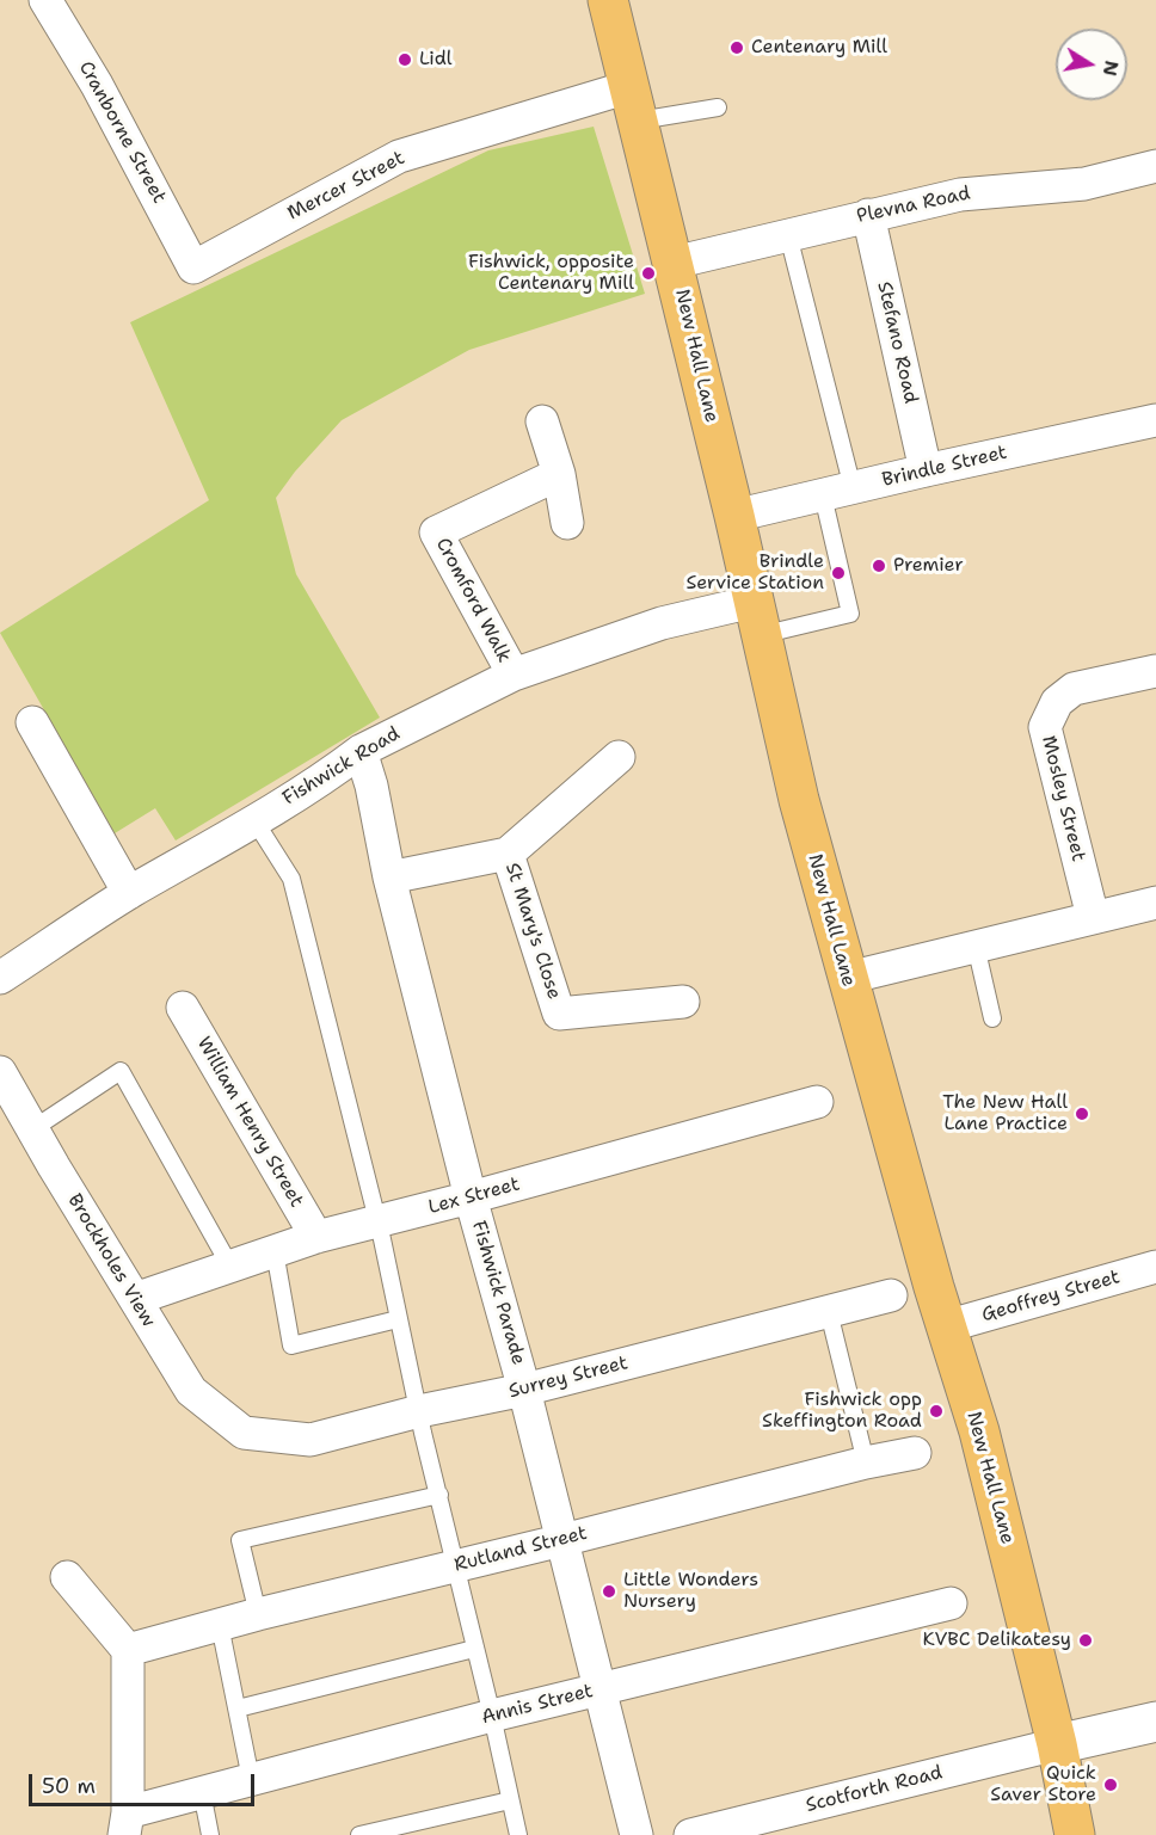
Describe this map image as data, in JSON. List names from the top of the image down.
{
  "streets": {
    "highway": ["New Hall Lane"],
    "street": [
      "Cranborne Street",
      "Mercer Street",
      "Plevna Road",
      "Stefano Road",
      "Brindle Street",
      "Cromford Walk",
      "Fishwick Road",
      "Mosley Street",
      "St Mary's Close",
      "William Henry Street",
      "Lex Street",
      "Brockholes View",
      "Fishwick Parade",
      "Geoffrey Street",
      "Surrey Street",
      "Rutland Street",
      "Annis Street",
      "Scotforth Road"
    ]
  },
  "crossings": [
    ["Cranborne Street", "Mercer Street"],
    ["Mercer Street", "New Hall Lane"],
    ["Plevna Road", "Stefano Road"],
    ["Plevna Road", "New Hall Lane"],
    ["Stefano Road", "Brindle Street"],
    ["New Hall Lane", "Brindle Street"],
    ["New Hall Lane", "Fishwick Road"],
    ["New Hall Lane", "Geoffrey Street"],
    ["New Hall Lane", "Scotforth Road"],
    ["Cromford Walk", "Fishwick Road"],
    ["Fishwick Road", "Fishwick Parade"],
    ["St Mary's Close", "Fishwick Parade"],
    ["William Henry Street", "Lex Street"],
    ["Lex Street", "Brockholes View"],
    ["Lex Street", "Fishwick Parade"],
    ["Brockholes View", "Surrey Street"],
    ["Fishwick Parade", "Surrey Street"],
    ["Fishwick Parade", "Rutland Street"],
    ["Fishwick Parade", "Annis Street"]
  ],
  "places": [
    "Centenary Mill",
    "Lidl",
    "Fishwick, opposite Centenary Mill",
    "Premier",
    "Brindle Service Station",
    "The New Hall Lane Practice",
    "Fishwick opp Skeffington Road",
    "Little Wonders Nursery",
    "KVBC Delikatesy",
    "Quick Saver Store"
  ],
  "scale_bar": "50 m",
  "north": "right"
}
